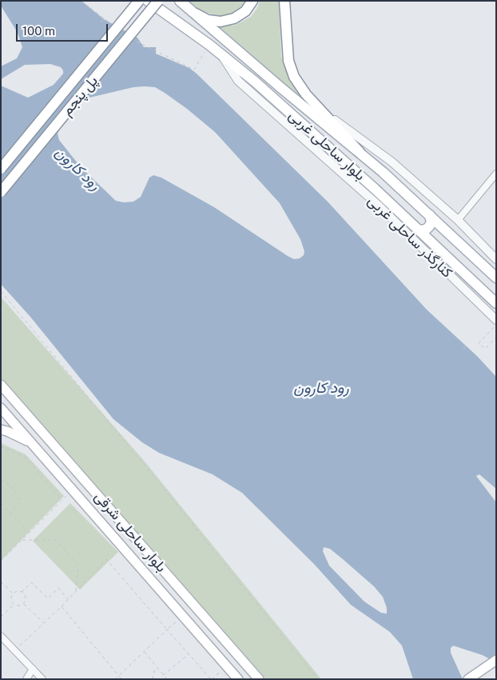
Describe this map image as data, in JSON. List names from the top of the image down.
{
  "streets": {
    "main road": ["پل پنجم", "بلوار ساحلی غربی", "بلوار ساحلی شرقی"],
    "street": ["کنارگذر ساحلی غربی"]
  },
  "crossings": [
    ["بلوار ساحلی غربی", "کنارگذر ساحلی غربی"]
  ],
  "water": ["رود کارون"],
  "scale_bar": "100 m"
}
